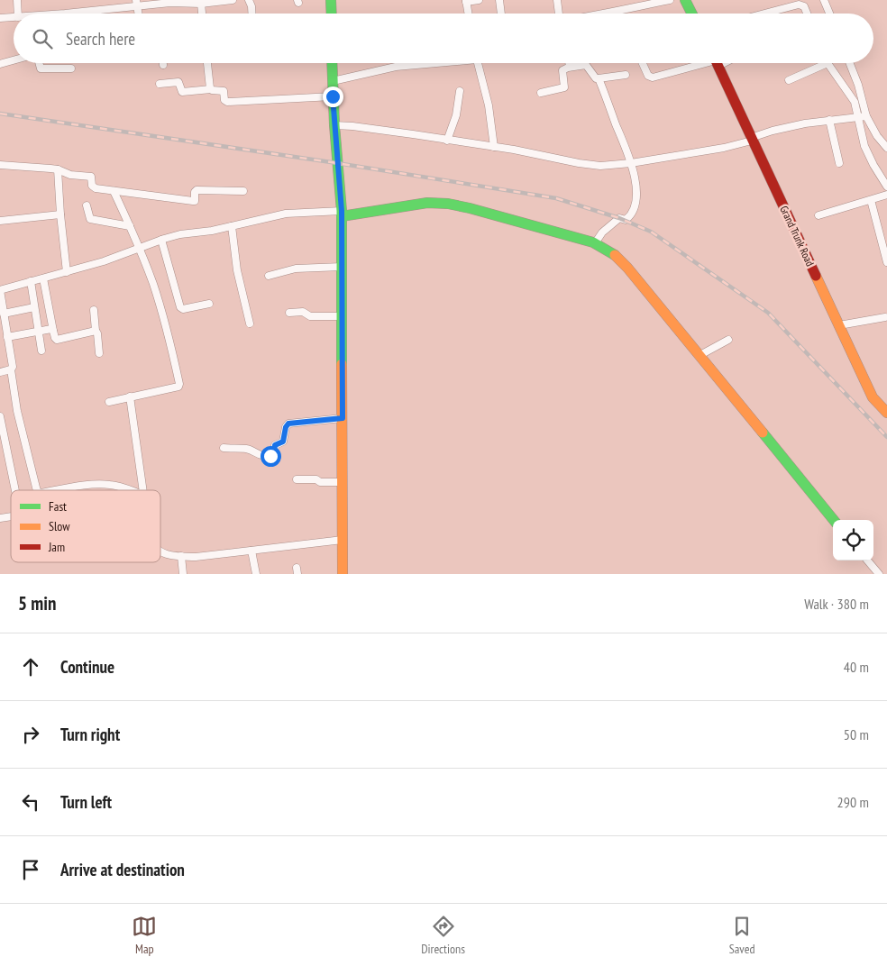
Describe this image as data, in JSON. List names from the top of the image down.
{
  "streets": {
    "street": ["Grand Trunk Road"]
  },
  "legend": ["Fast", "Slow", "Jam"],
  "page": {
    "search": "Search here",
    "heading": ["5 min", "Walk · 380 m"],
    "list": [
      ["Continue", "40 m"],
      ["Turn right", "50 m"],
      ["Turn left", "290 m"],
      "Arrive at destination"
    ],
    "nav": ["Map", "Directions", "Saved"]
  }
}
